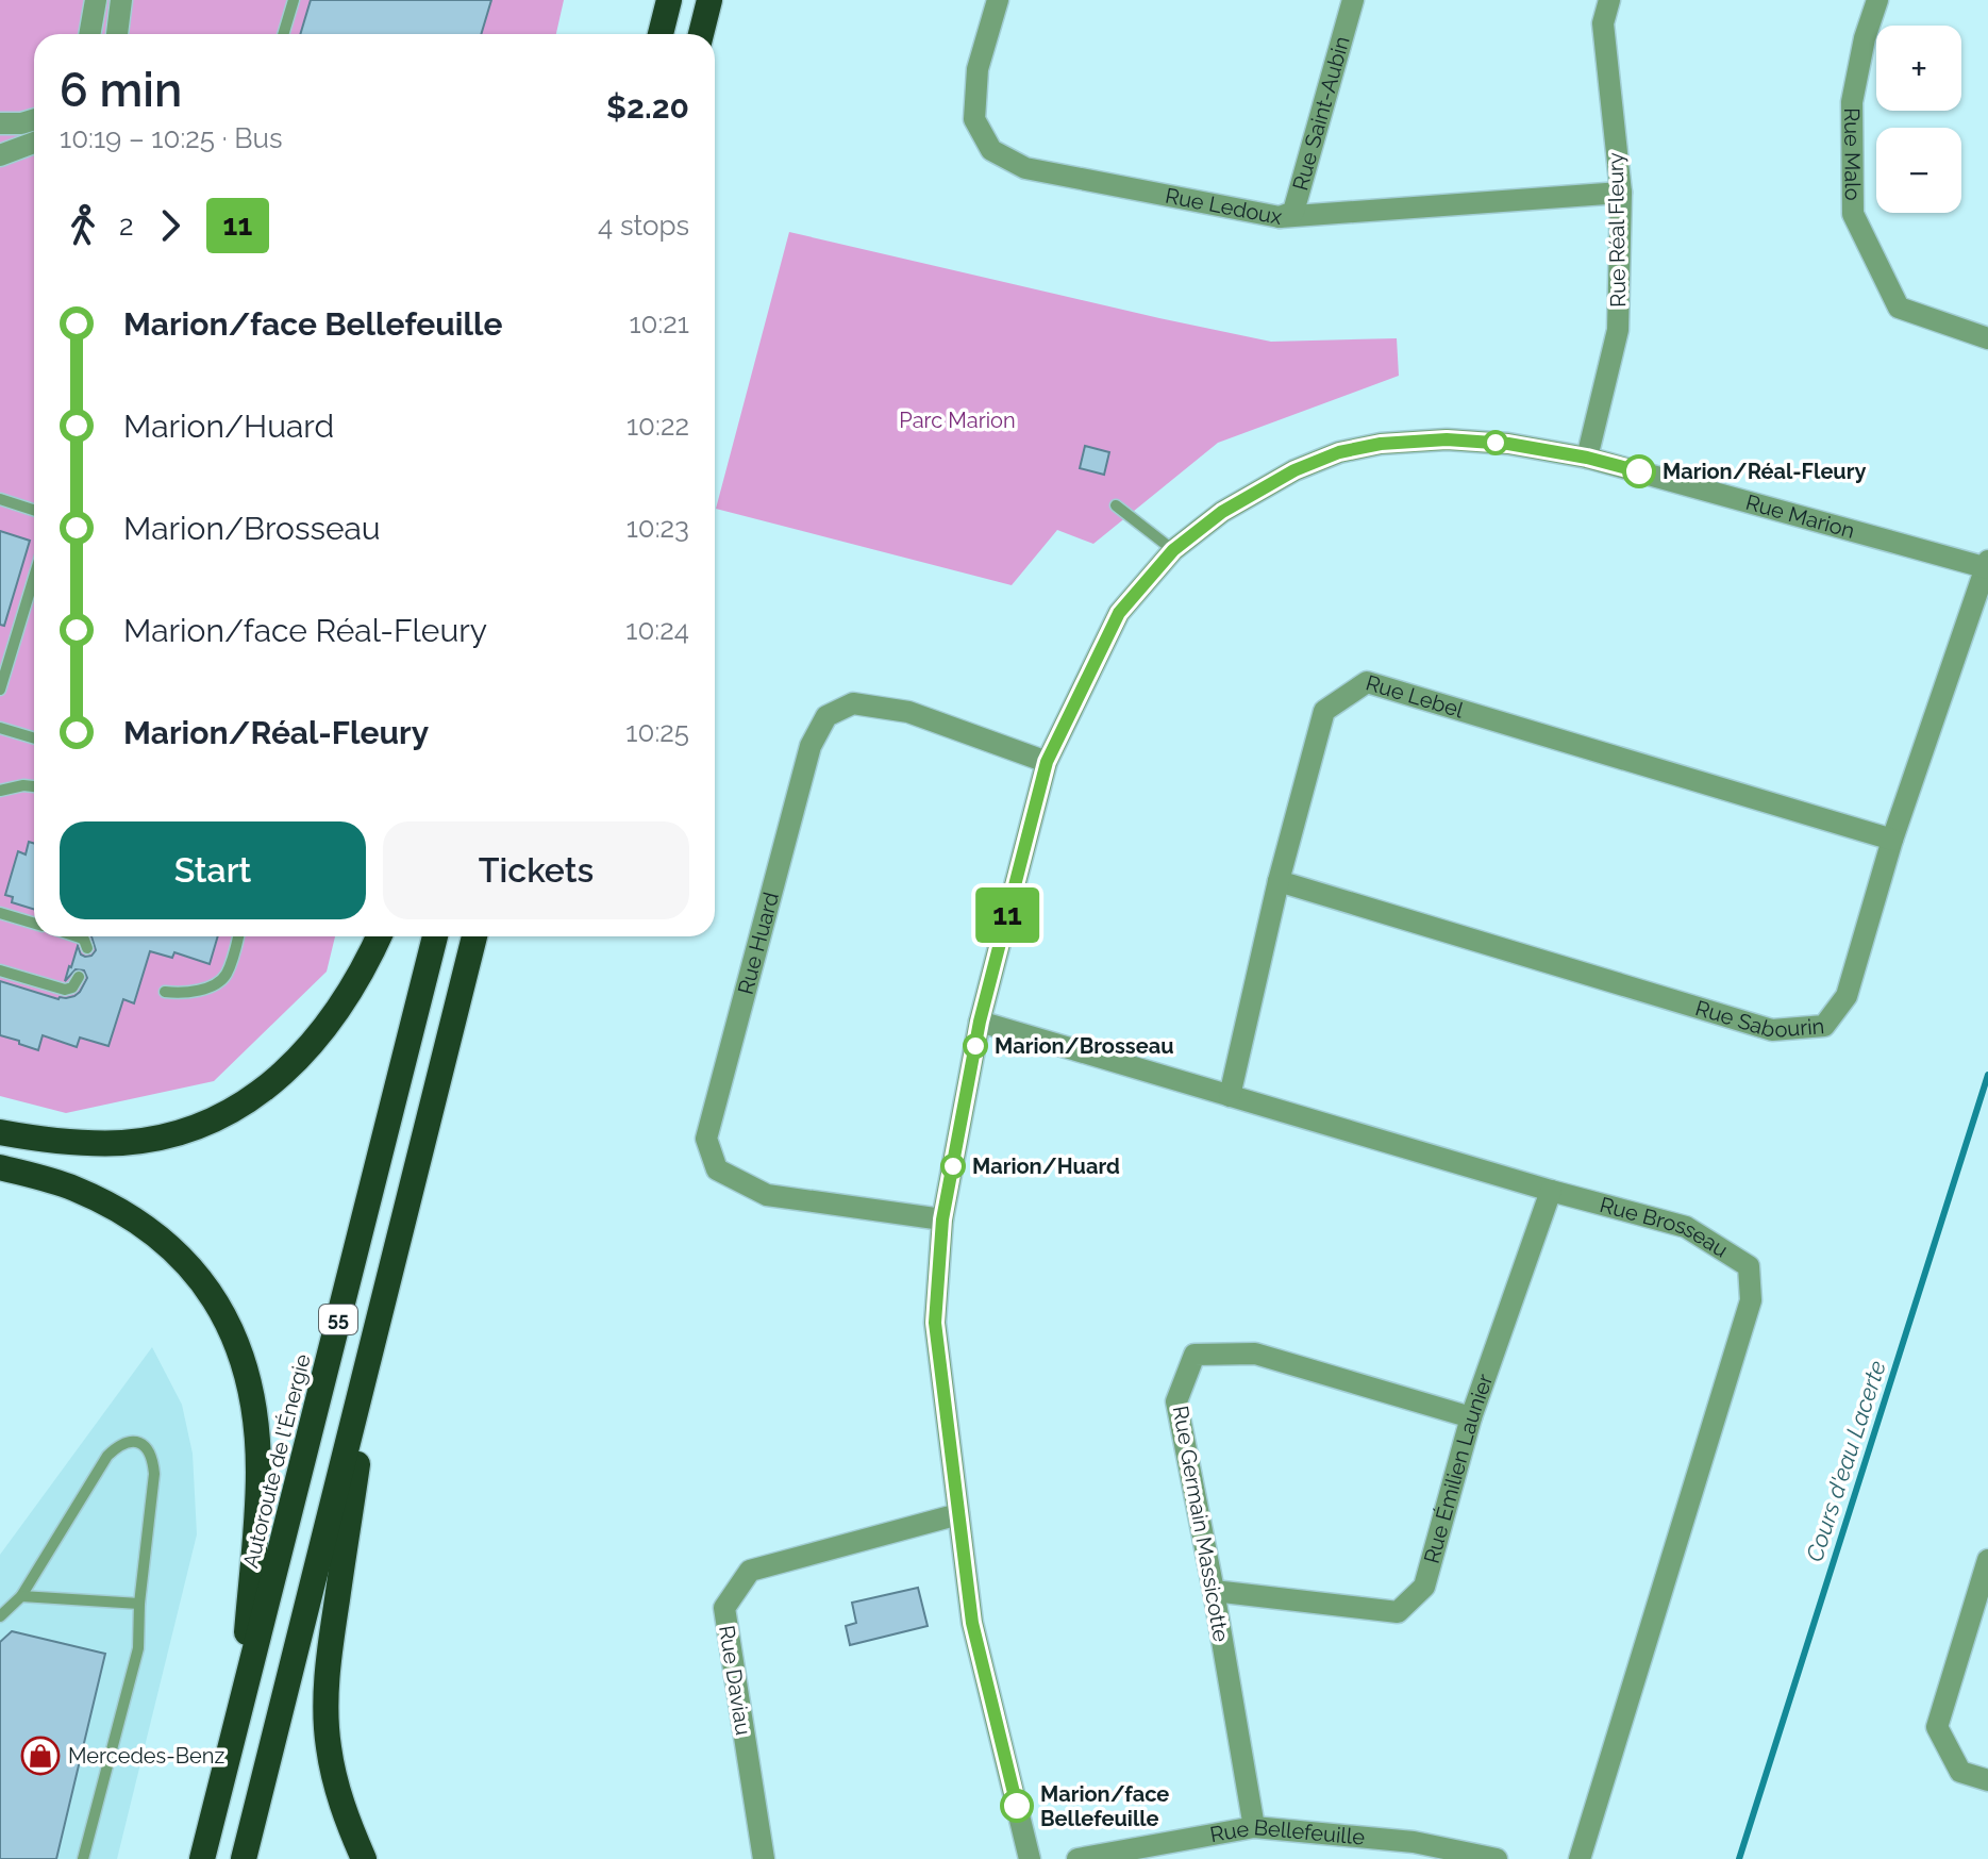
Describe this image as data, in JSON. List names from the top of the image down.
{
  "streets": {
    "highway": ["55", "Autoroute de l'Énergie"],
    "street": [
      "Rue Saint-Aubin",
      "Rue Malo",
      "Rue Ledoux",
      "Rue Réal Fleury",
      "Rue Marion",
      "Rue Lebel",
      "Rue Huard",
      "Rue Sabourin",
      "Rue Brosseau",
      "Rue Émilien Launier",
      "Rue Germain Massicotte",
      "Rue Daviau",
      "Rue Bellefeuille"
    ]
  },
  "crossings": [
    ["Rue Saint-Aubin", "Rue Ledoux"],
    ["Rue Ledoux", "Rue Réal Fleury"],
    ["Rue Réal Fleury", "Rue Marion"],
    ["Rue Marion", "Rue Huard"],
    ["Rue Marion", "Rue Sabourin"],
    ["Rue Marion", "Rue Brosseau"],
    ["Rue Marion", "Rue Daviau"],
    ["Rue Lebel", "Rue Sabourin"],
    ["Rue Lebel", "Rue Brosseau"],
    ["Rue Brosseau", "Rue Émilien Launier"],
    ["Rue Émilien Launier", "Rue Germain Massicotte"],
    ["Rue Germain Massicotte", "Rue Bellefeuille"]
  ],
  "water": ["Cours d'eau Lacerte"],
  "parks": ["Parc Marion"],
  "places": {
    "other": [
      "Marion/Réal-Fleury",
      "Marion/Brosseau",
      "Marion/Huard",
      "Marion/face Bellefeuille"
    ],
    "shop": ["Mercedes-Benz"]
  },
  "lines": ["bus line 11"],
  "page": {
    "on_map": "11",
    "map_buttons": ["+", "−"],
    "heading": ["6 min", "10:19 – 10:25 · Bus", "$2.20"],
    "legs": ["2", "11", "4 stops"],
    "list": [
      {
        "name": "Marion/face Bellefeuille",
        "value": "10:21"
      },
      {
        "name": "Marion/Huard",
        "value": "10:22"
      },
      {
        "name": "Marion/Brosseau",
        "value": "10:23"
      },
      {
        "name": "Marion/face Réal-Fleury",
        "value": "10:24"
      },
      {
        "name": "Marion/Réal-Fleury",
        "value": "10:25"
      }
    ],
    "buttons": ["Start", "Tickets"]
  }
}
